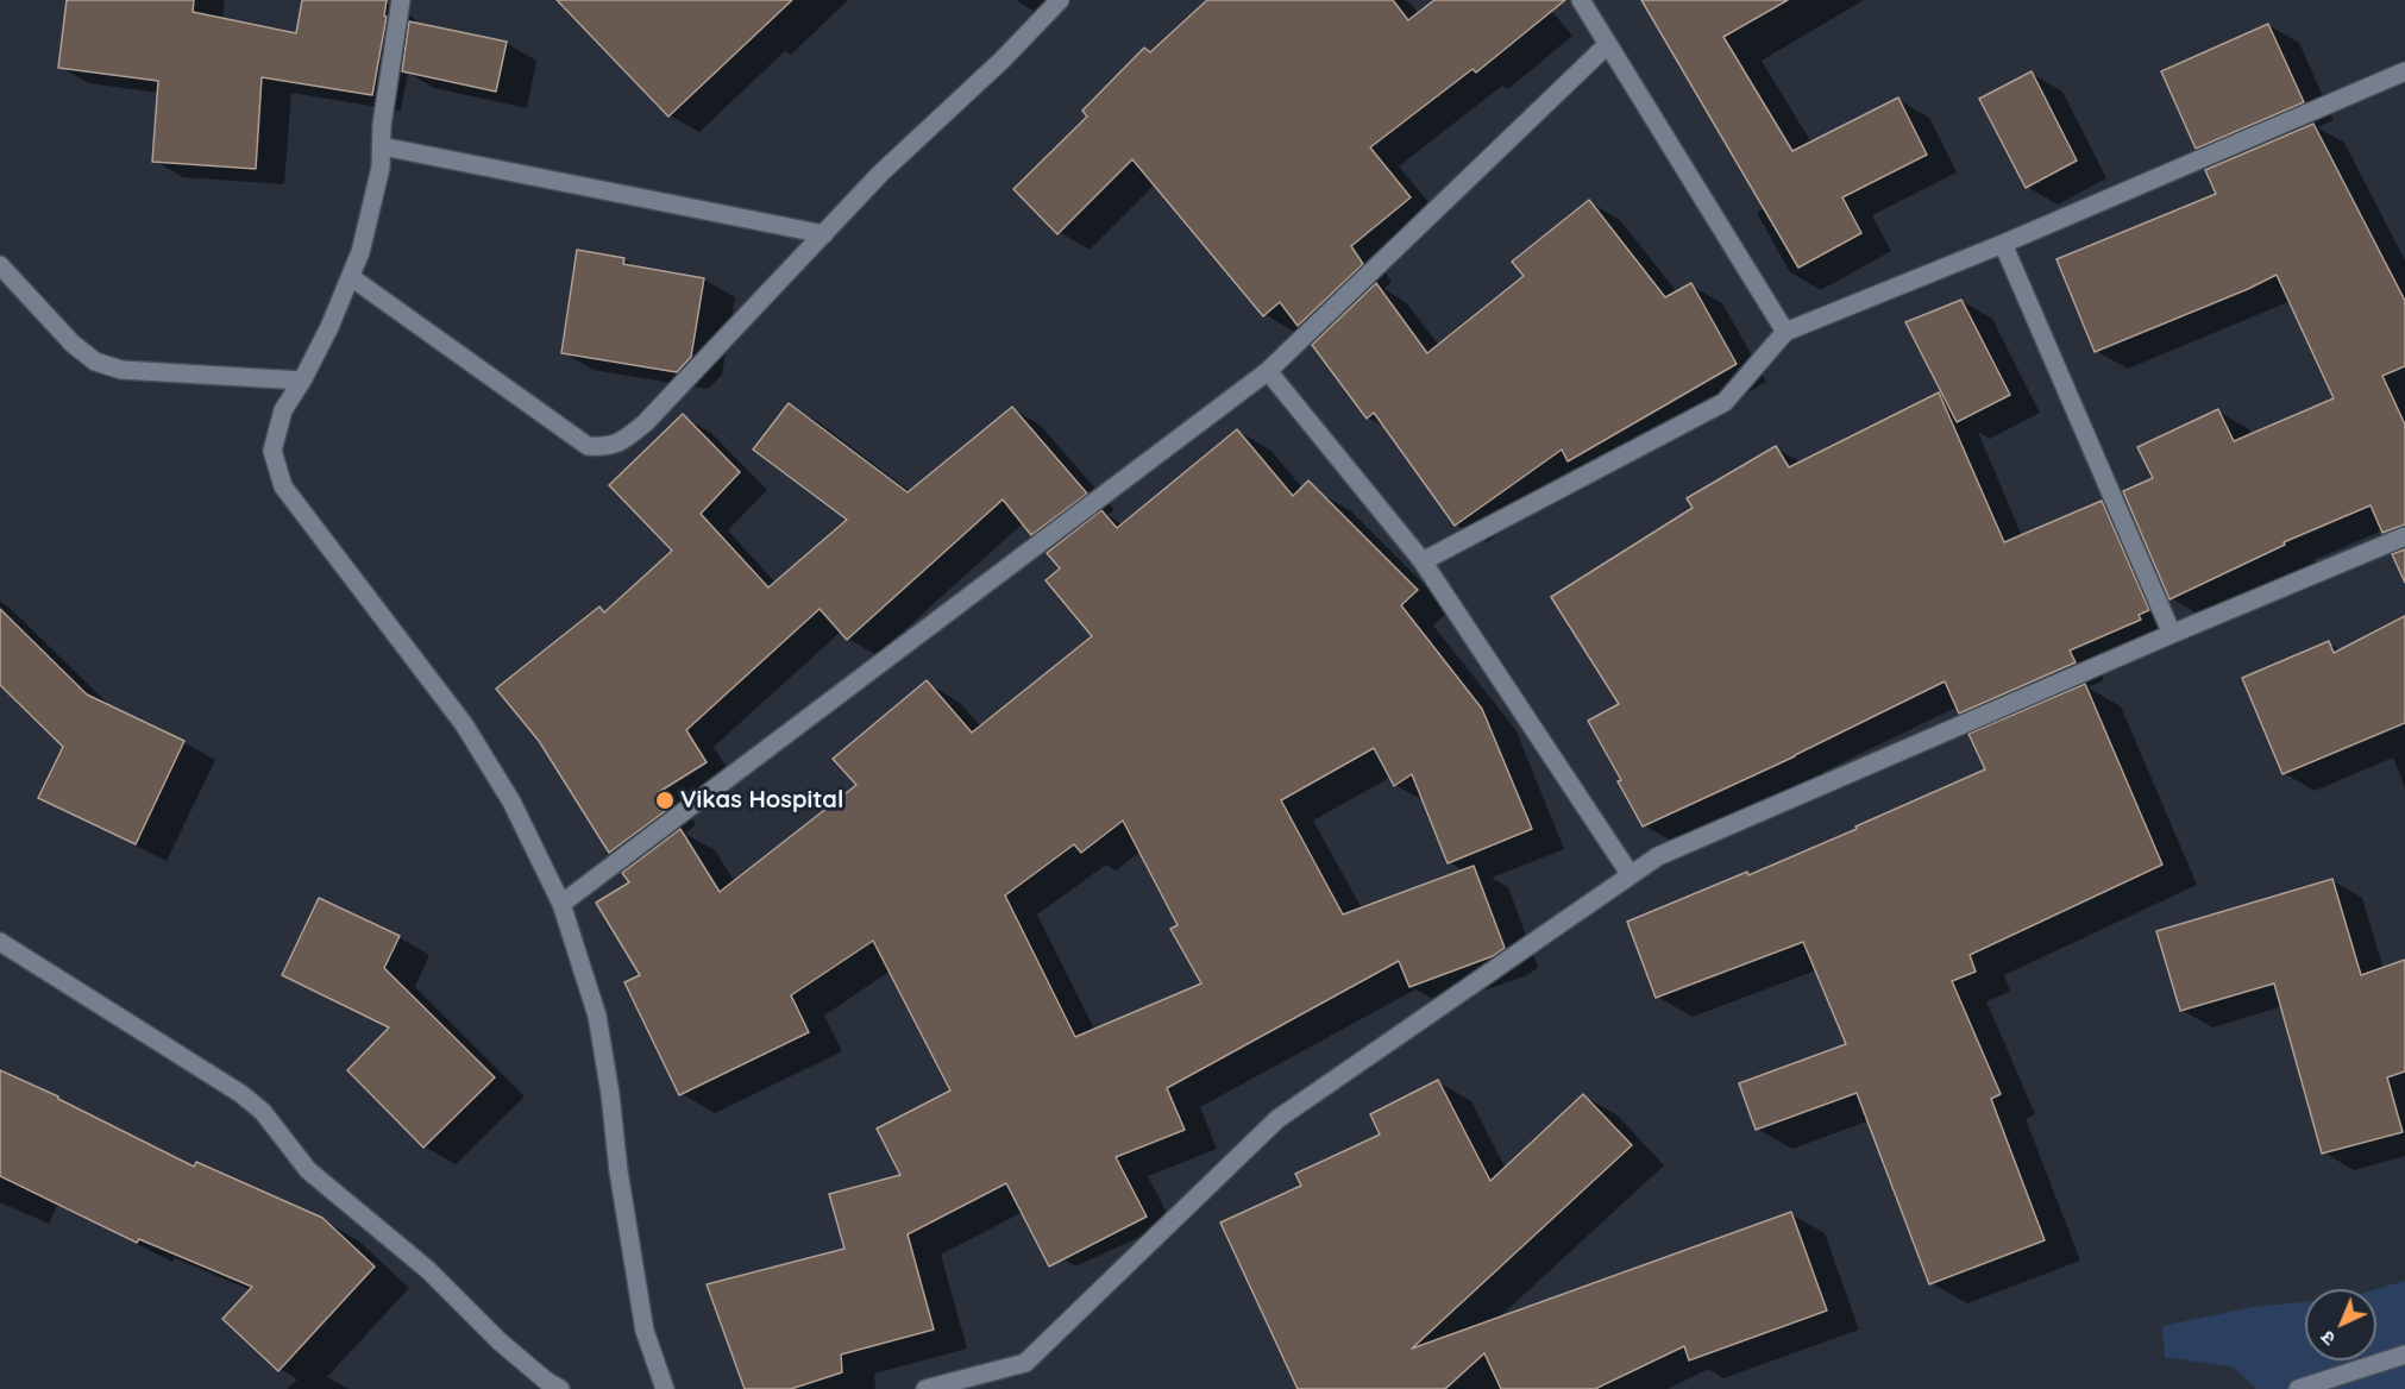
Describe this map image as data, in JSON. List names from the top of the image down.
{
  "places": ["Vikas Hospital"],
  "north": "bottom left"
}
